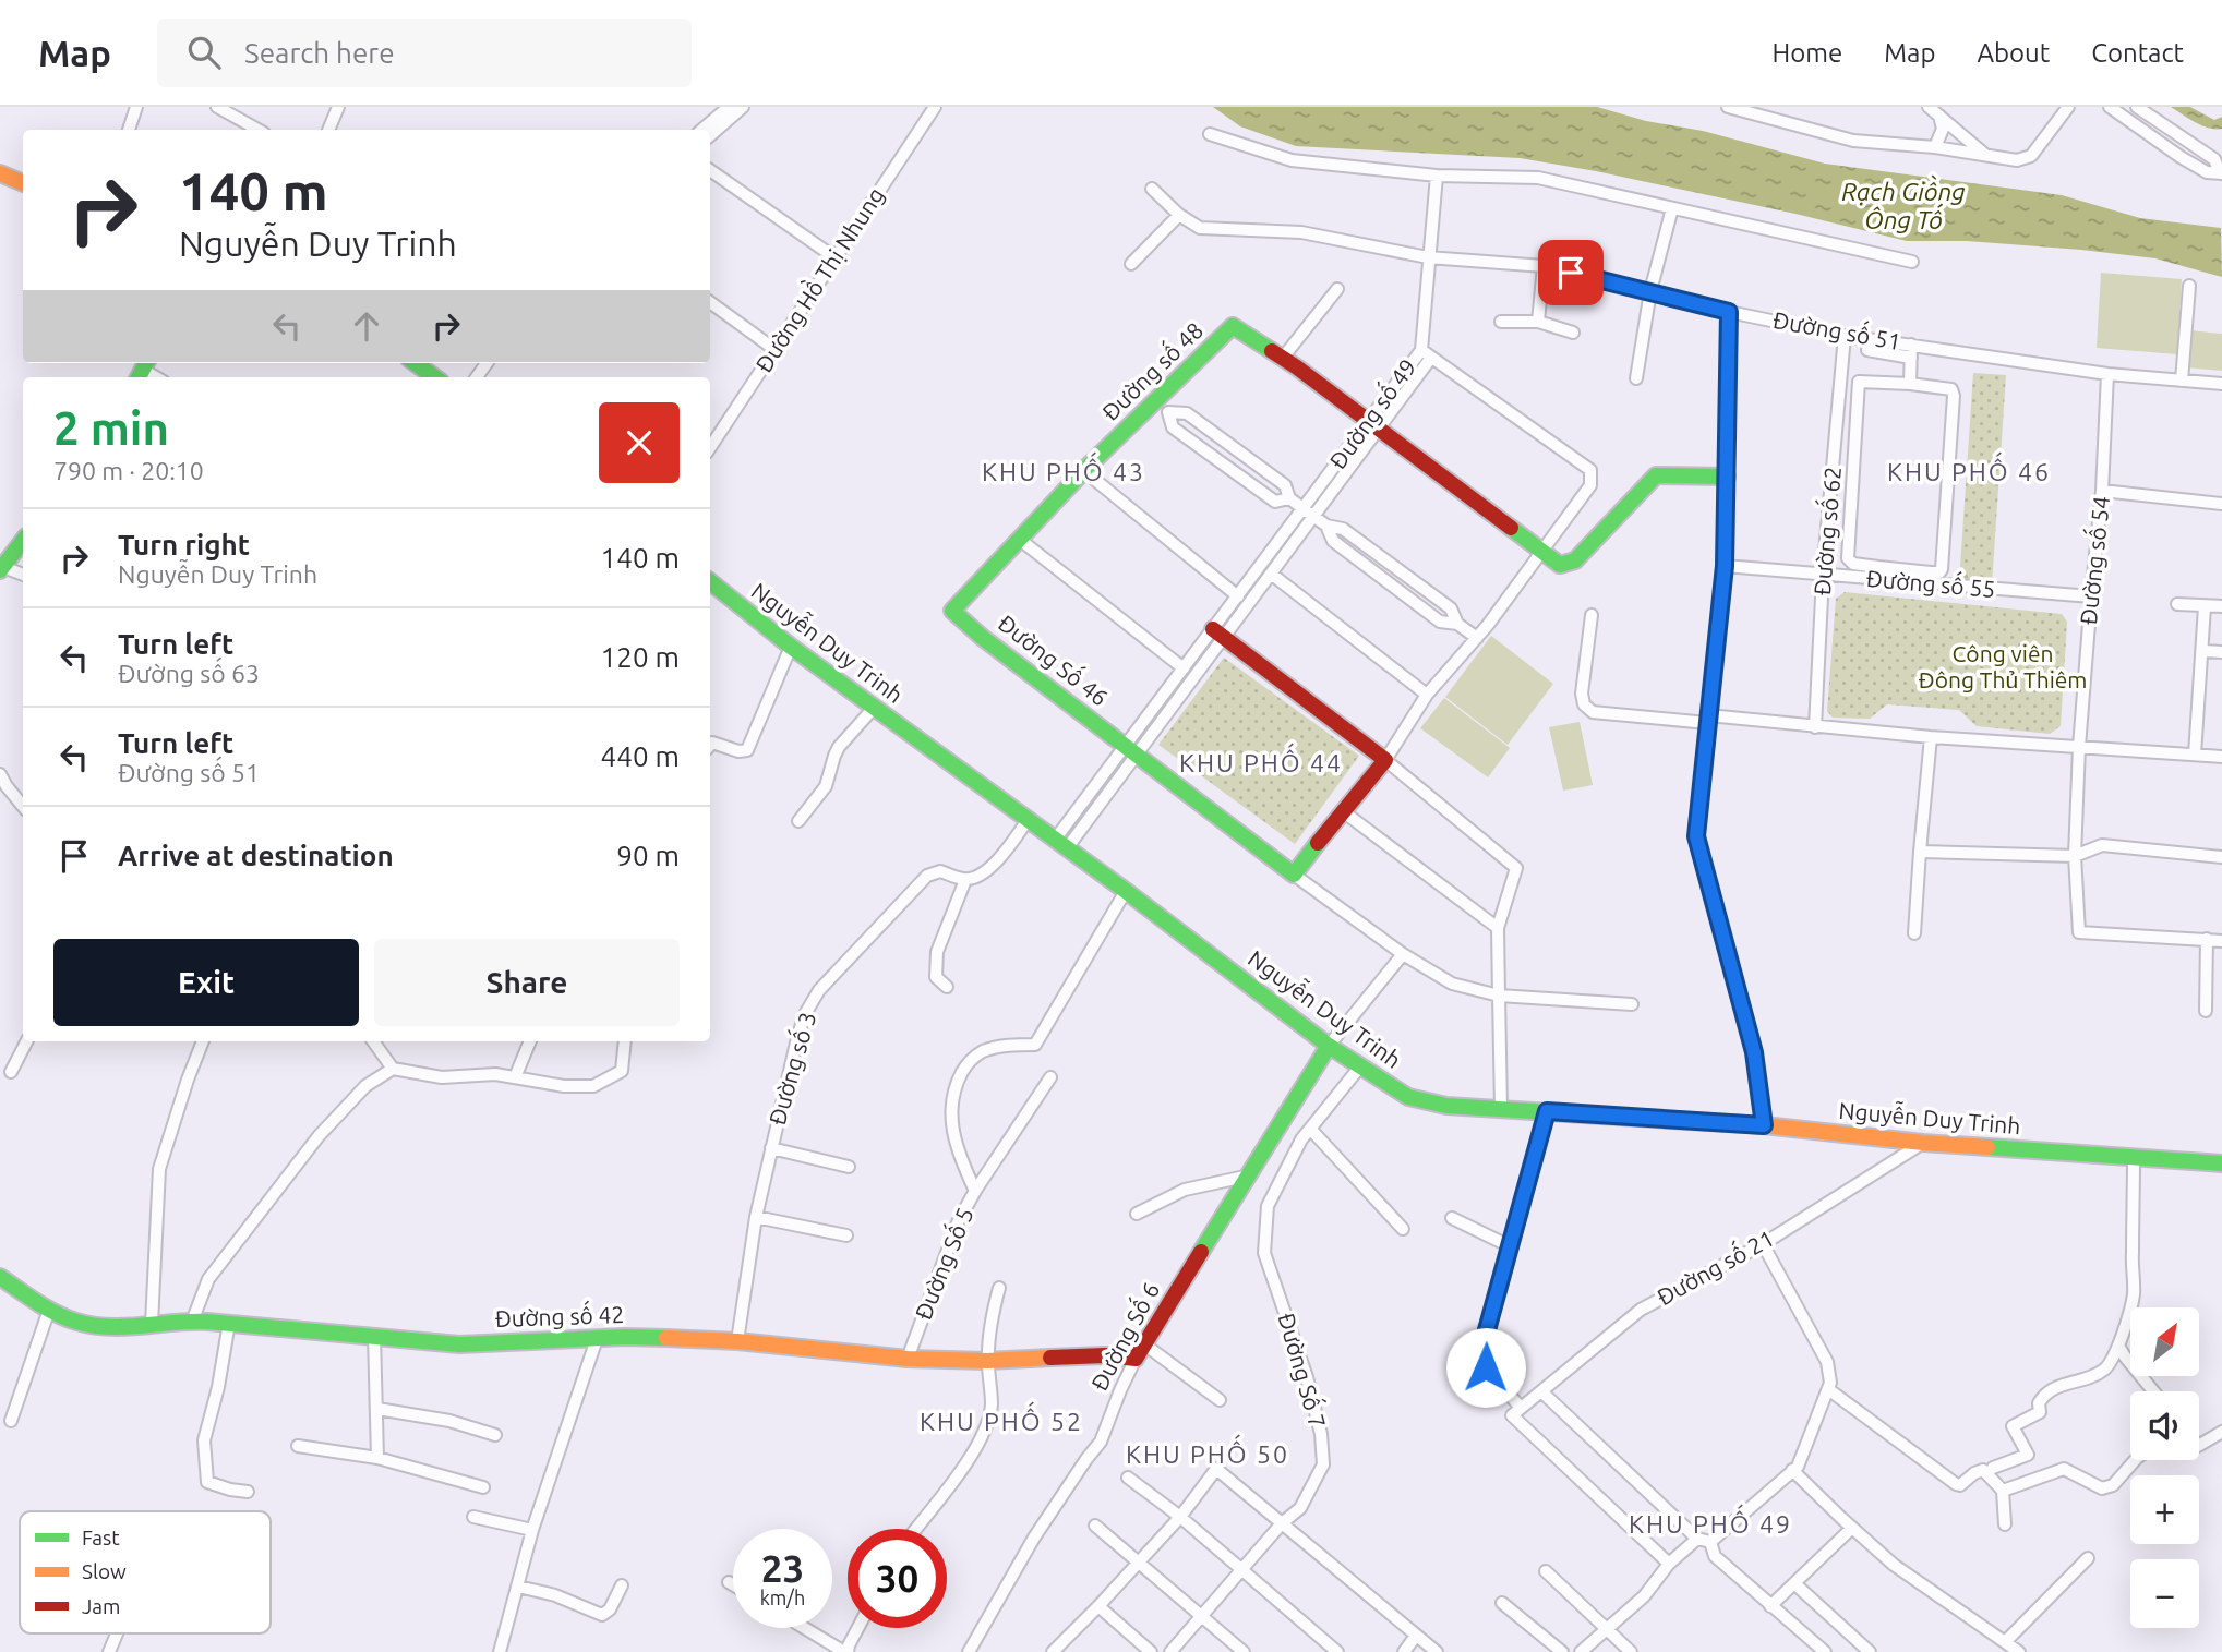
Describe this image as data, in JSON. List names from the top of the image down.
{
  "streets": {
    "street": [
      "Đường Hồ Thị Nhung",
      "Đường số 51",
      "Đường số 48",
      "Đường số 49",
      "Đường số 62",
      "Đường số 54",
      "Đường số 55",
      "Nguyễn Duy Trinh",
      "Đường Số 46",
      "Đường số 3",
      "Đường Số 5",
      "Đường số 21",
      "Đường số 42",
      "Đường Số 6",
      "Đường Số 7"
    ]
  },
  "crossings": [
    ["Đường số 51", "Đường số 49"],
    ["Đường số 51", "Đường số 62"],
    ["Đường số 51", "Đường số 54"],
    ["Đường số 48", "Đường số 49"],
    ["Đường số 48", "Đường Số 46"],
    ["Đường số 49", "Nguyễn Duy Trinh"],
    ["Đường số 49", "Đường Số 46"],
    ["Đường số 62", "Đường số 55"],
    ["Đường số 54", "Đường số 55"],
    ["Nguyễn Duy Trinh", "Đường Số 5"],
    ["Nguyễn Duy Trinh", "Đường số 21"],
    ["Nguyễn Duy Trinh", "Đường Số 6"],
    ["Nguyễn Duy Trinh", "Đường Số 7"],
    ["Đường số 3", "Đường số 42"],
    ["Đường Số 5", "Đường số 42"],
    ["Đường số 42", "Đường Số 6"]
  ],
  "districts": [
    "KHU PHỐ 43",
    "KHU PHỐ 46",
    "KHU PHỐ 44",
    "KHU PHỐ 52",
    "KHU PHỐ 50",
    "KHU PHỐ 49"
  ],
  "water": ["Rạch Giồng Ông Tố"],
  "parks": ["Công viên Đông Thủ Thiêm"],
  "legend": ["Fast", "Slow", "Jam"],
  "north": "top right",
  "page": {
    "header": "Map",
    "search": "Search here",
    "nav": [
      "Home",
      "Map",
      "About",
      "Contact"
    ],
    "turn": ["140 m", "Nguyễn Duy Trinh"],
    "heading": ["2 min", "790 m · 20:10"],
    "list": [
      {
        "name": "Turn right",
        "note": "Nguyễn Duy Trinh",
        "value": "140 m"
      },
      {
        "name": "Turn left",
        "note": "Đường số 63",
        "value": "120 m"
      },
      {
        "name": "Turn left",
        "note": "Đường số 51",
        "value": "440 m"
      },
      {
        "name": "Arrive at destination",
        "value": "90 m"
      }
    ],
    "buttons": ["Exit", "Share"],
    "map_buttons": ["+", "−"],
    "speed": "23 km/h",
    "limit": "30"
  }
}
